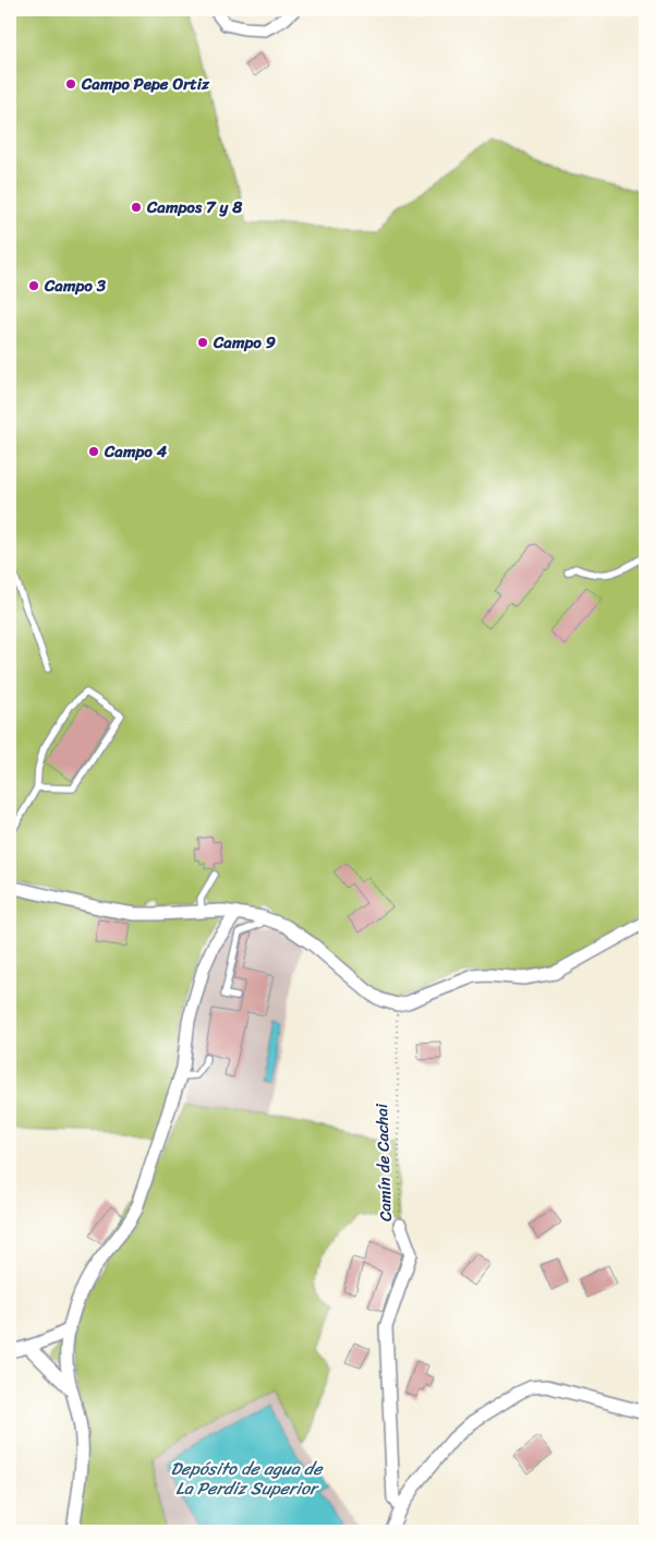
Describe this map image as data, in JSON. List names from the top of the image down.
{
  "streets": {
    "street": ["Camín de Cachai"]
  },
  "water": ["Depósito de agua de La Perdiz Superior"],
  "places": [
    "Campo Pepe Ortiz",
    "Campos 7 y 8",
    "Campo 3",
    "Campo 9",
    "Campo 4"
  ]
}
